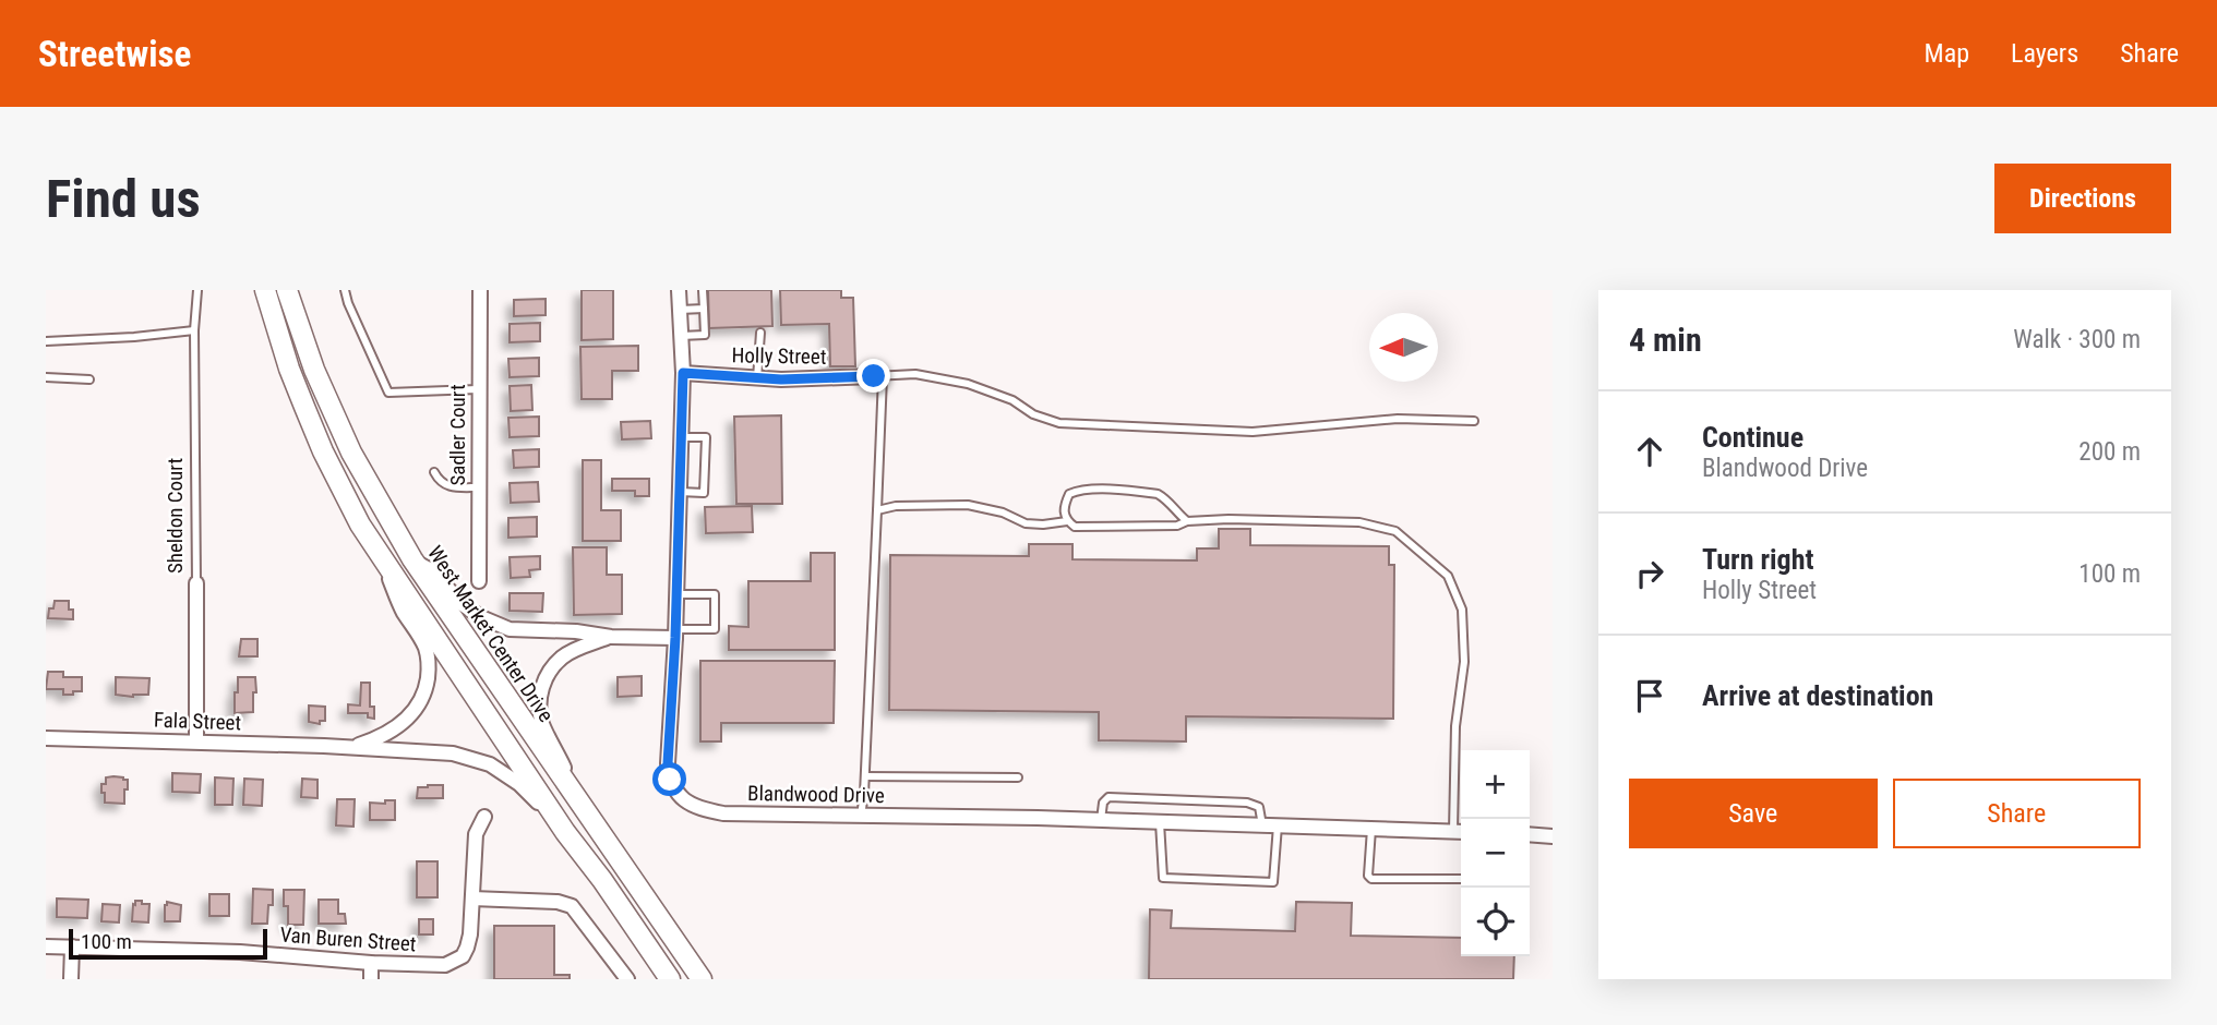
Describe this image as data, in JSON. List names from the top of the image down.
{
  "streets": {
    "main road": ["West Market Center Drive"],
    "street": [
      "Holly Street",
      "Sadler Court",
      "Sheldon Court",
      "Fala Street",
      "Blandwood Drive",
      "Van Buren Street"
    ]
  },
  "crossings": [
    ["Holly Street", "Blandwood Drive"],
    ["Sheldon Court", "Fala Street"]
  ],
  "scale_bar": "100 m",
  "north": "left",
  "page": {
    "header": "Streetwise",
    "nav": ["Map", "Layers", "Share"],
    "buttons": [
      "Directions",
      ["Save", "Share"]
    ],
    "title": "Find us",
    "heading": ["4 min", "Walk · 300 m"],
    "list": [
      ["Continue", "Blandwood Drive", "200 m"],
      ["Turn right", "Holly Street", "100 m"],
      "Arrive at destination"
    ],
    "map_buttons": ["+", "−"],
    "scale": "100 m"
  }
}
